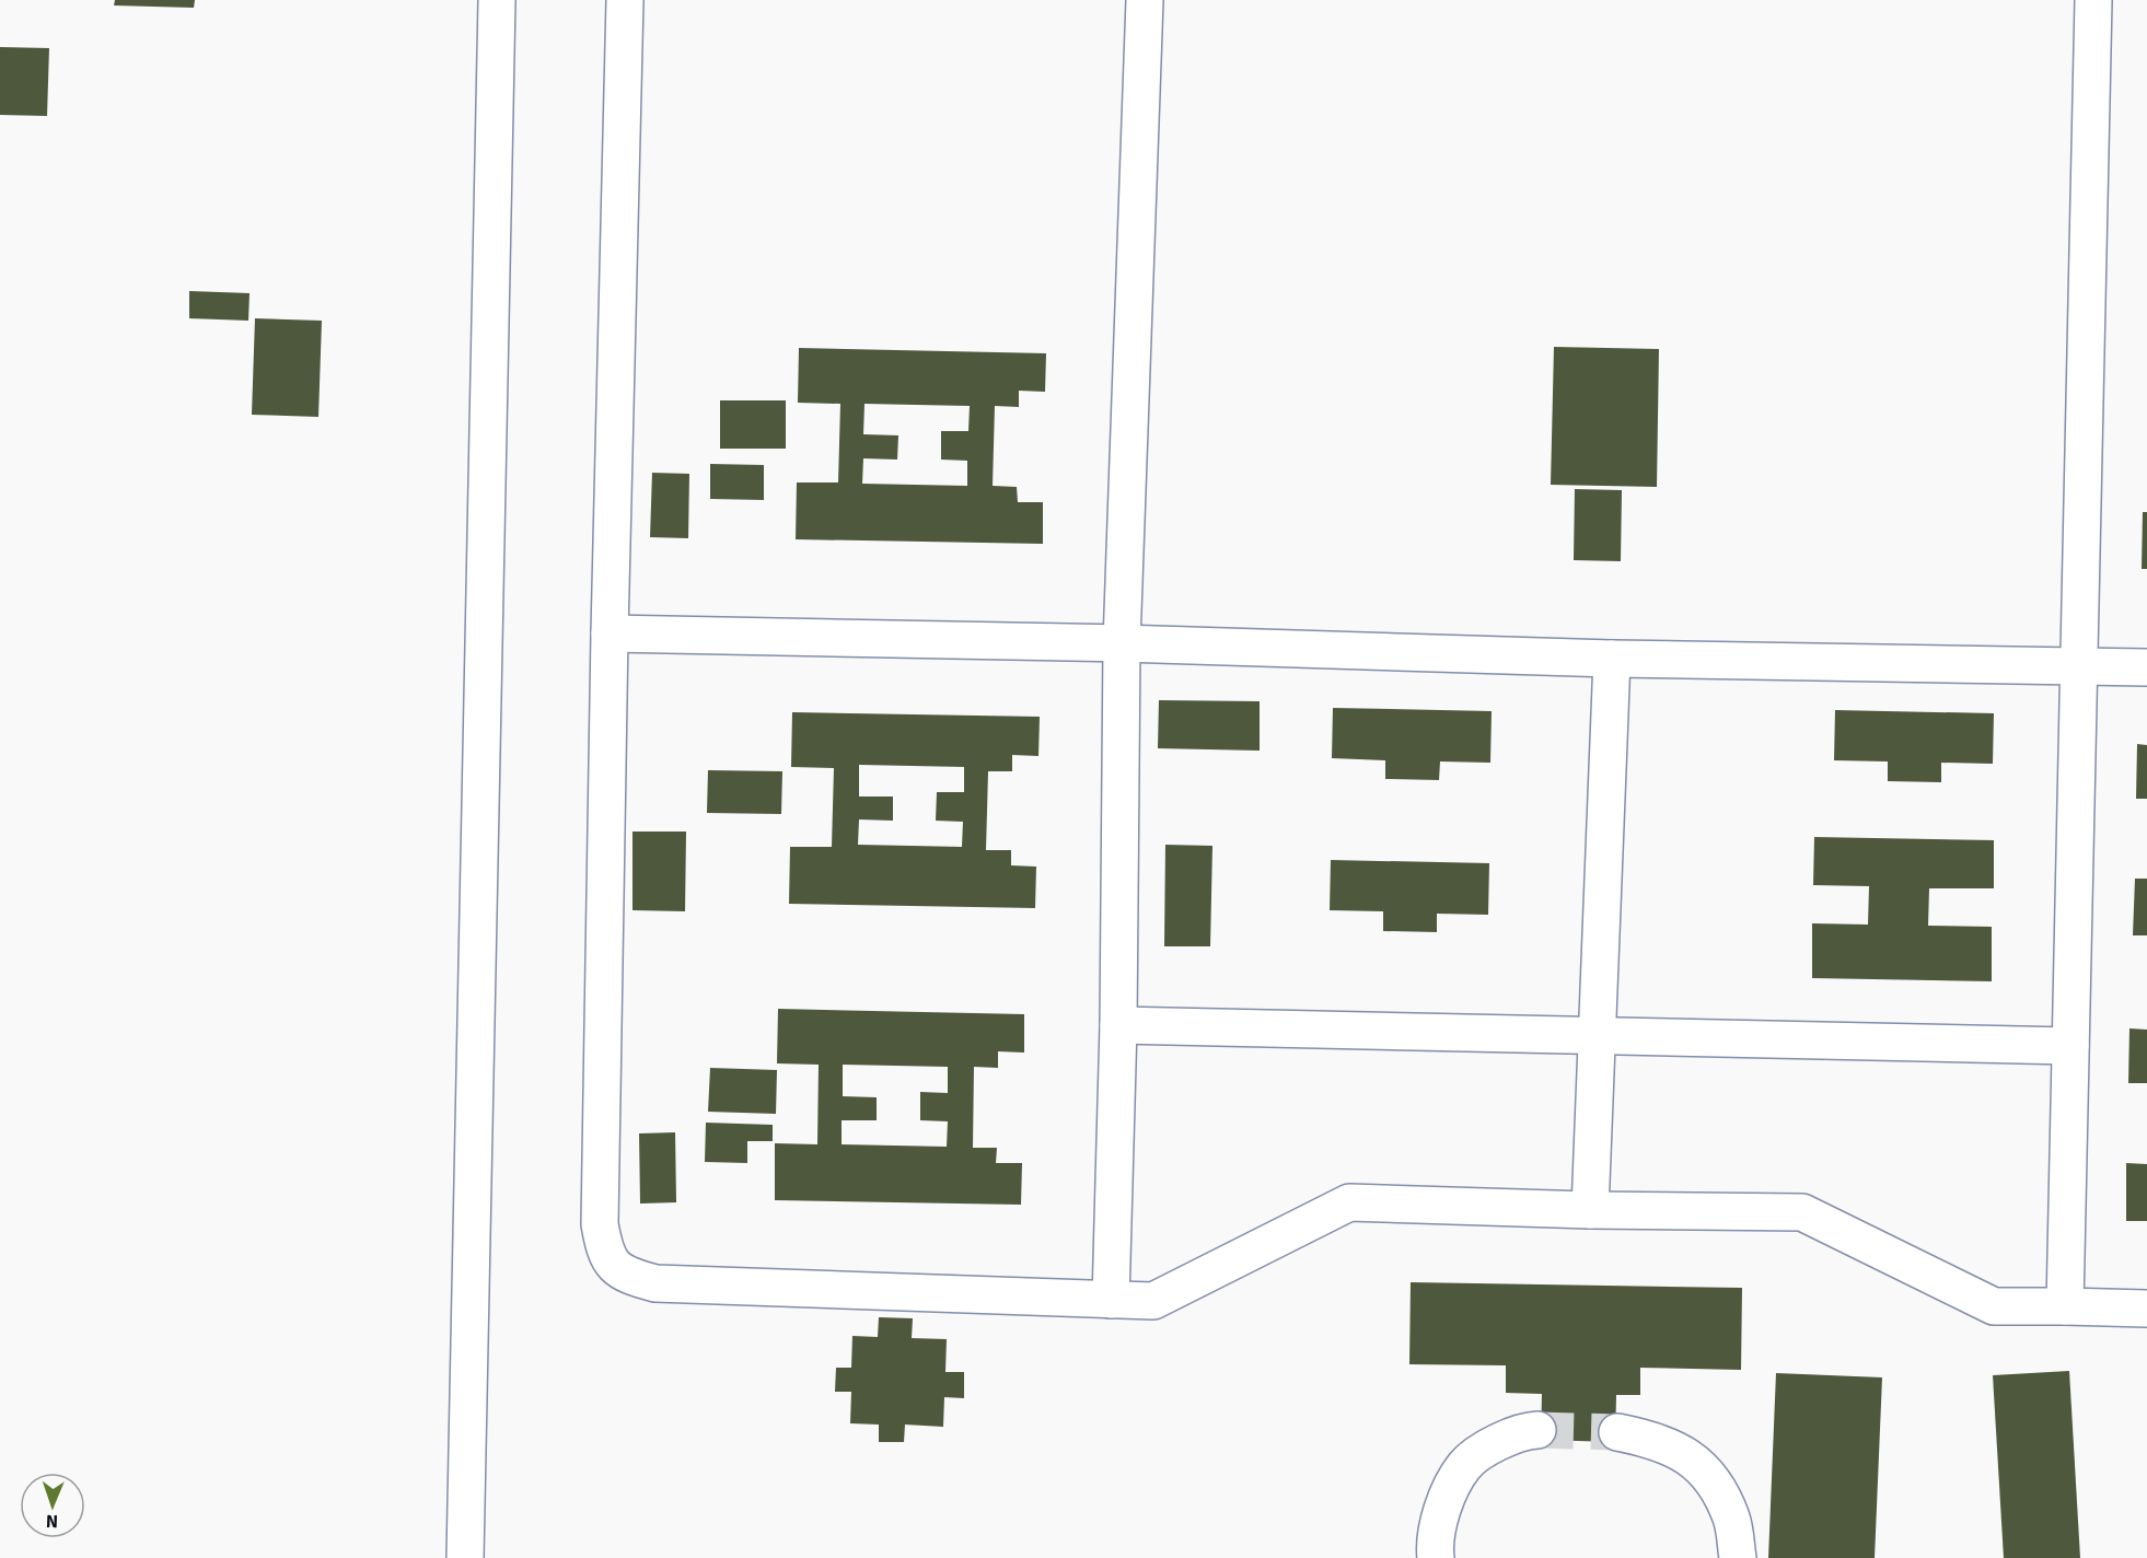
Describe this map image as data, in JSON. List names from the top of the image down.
{
  "north": "bottom"
}
